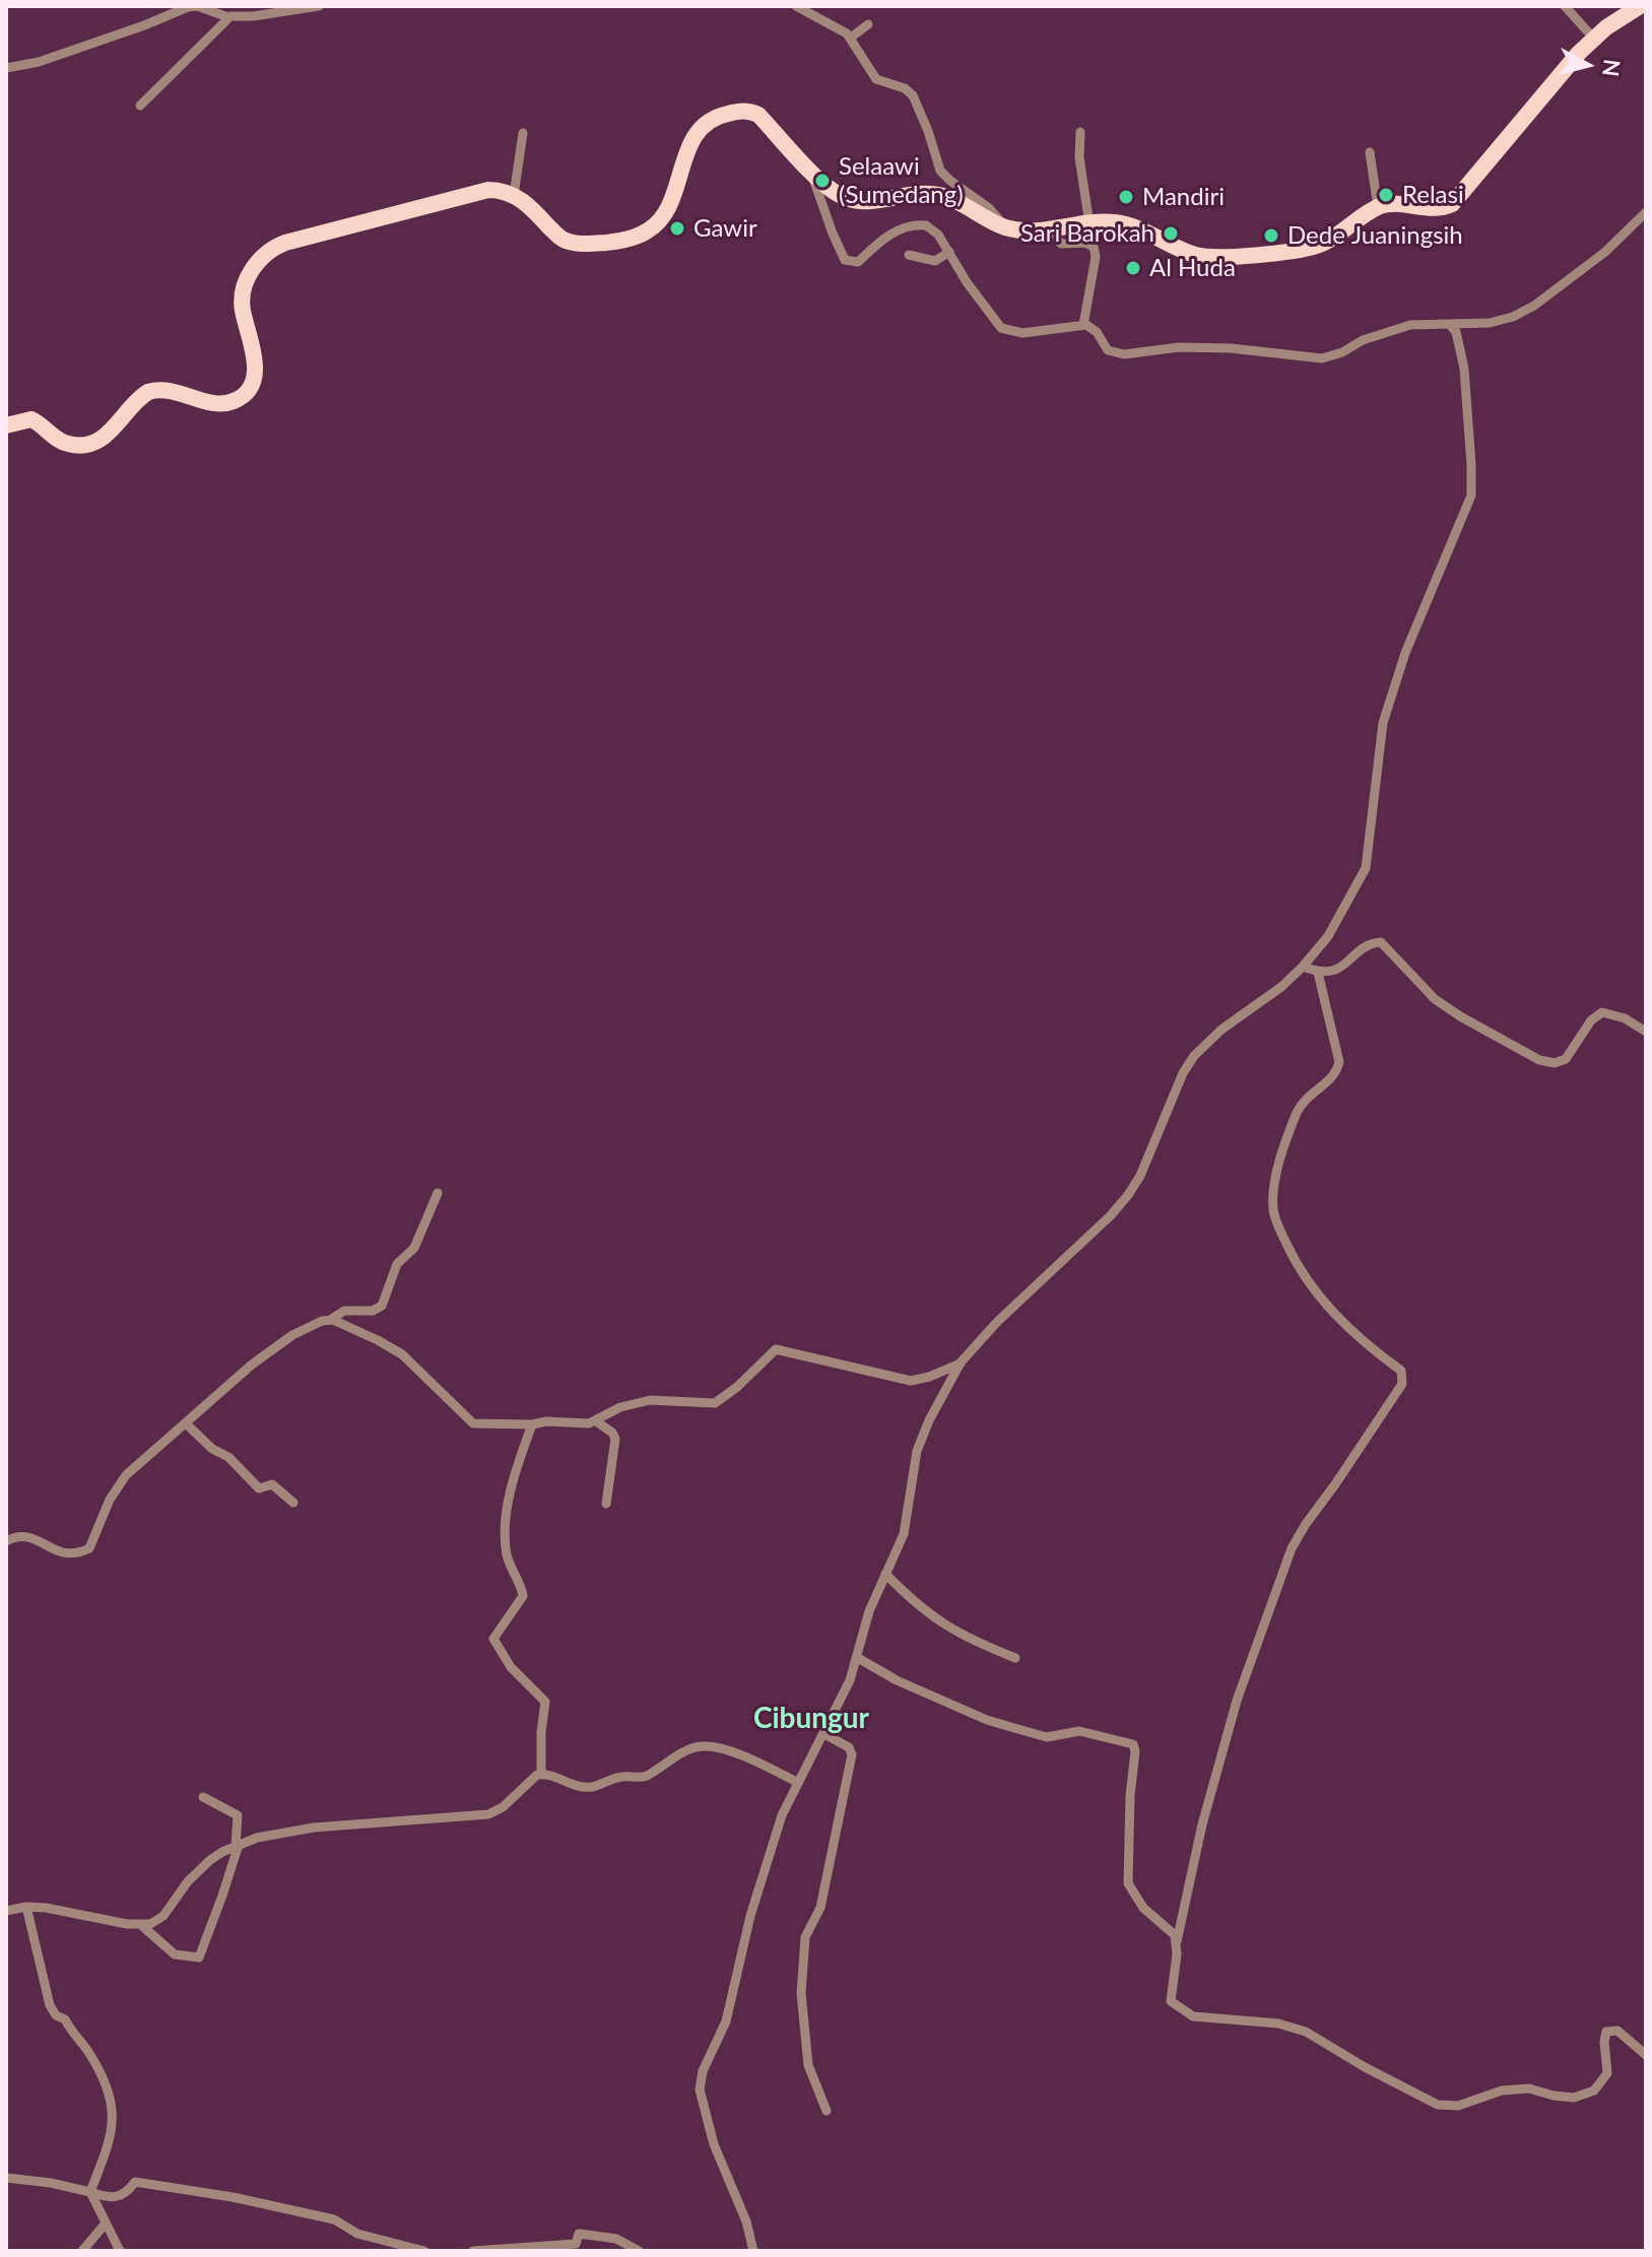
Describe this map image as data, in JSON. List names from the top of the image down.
{
  "districts": ["Cibungur"],
  "places": [
    "Selaawi (Sumedang)",
    "Relasi",
    "Mandiri",
    "Gawir",
    "Sari Barokah",
    "Dede Juaningsih",
    "Al Huda"
  ],
  "north": "right"
}
